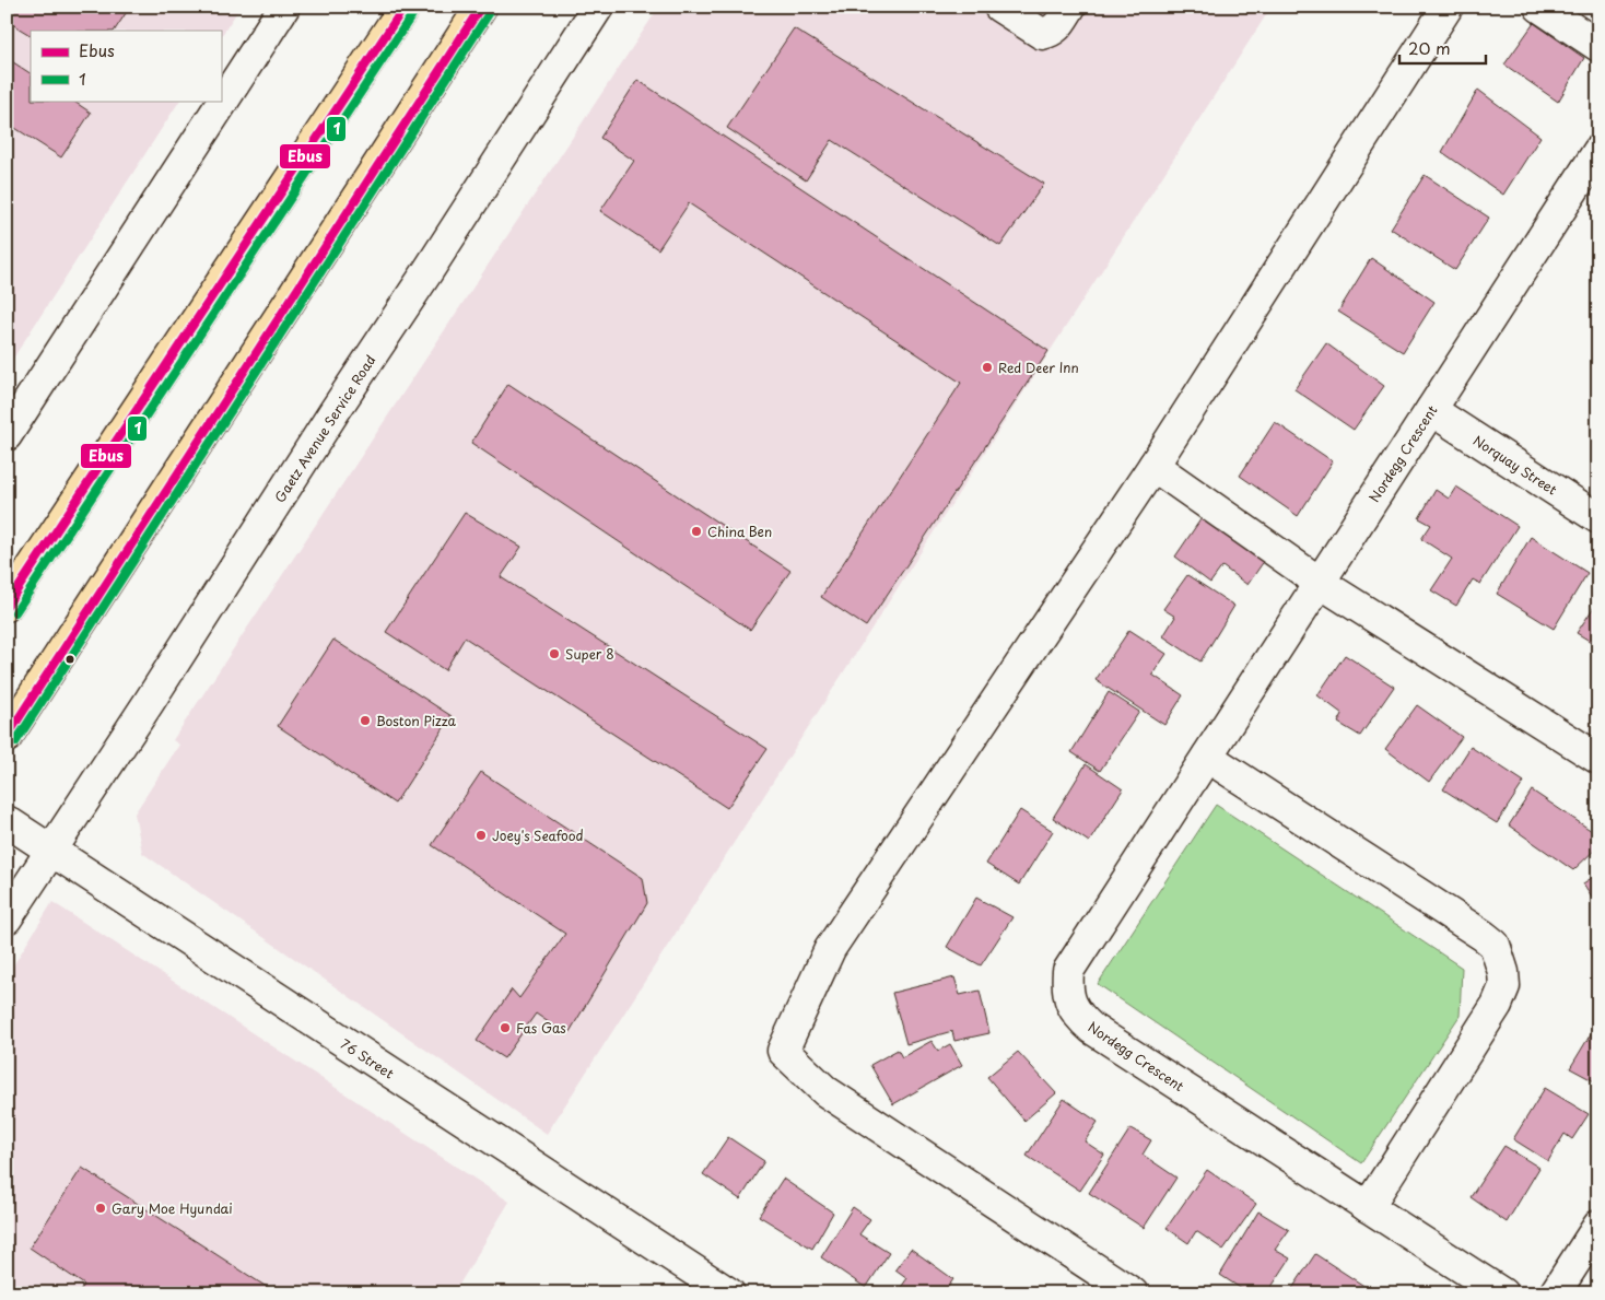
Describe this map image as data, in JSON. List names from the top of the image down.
{
  "streets": {
    "street": [
      "Gaetz Avenue Service Road",
      "Nordegg Crescent",
      "Norquay Street",
      "76 Street"
    ]
  },
  "crossings": [
    ["Gaetz Avenue Service Road", "76 Street"],
    ["Nordegg Crescent", "Norquay Street"]
  ],
  "places": [
    "Red Deer Inn",
    "China Ben",
    "Super 8",
    "Boston Pizza",
    "Joey's Seafood",
    "Fas Gas",
    "Gary Moe Hyundai"
  ],
  "lines": ["transit line Ebus", "transit line 1"],
  "legend": ["Ebus", "1"],
  "scale_bar": "20 m"
}
